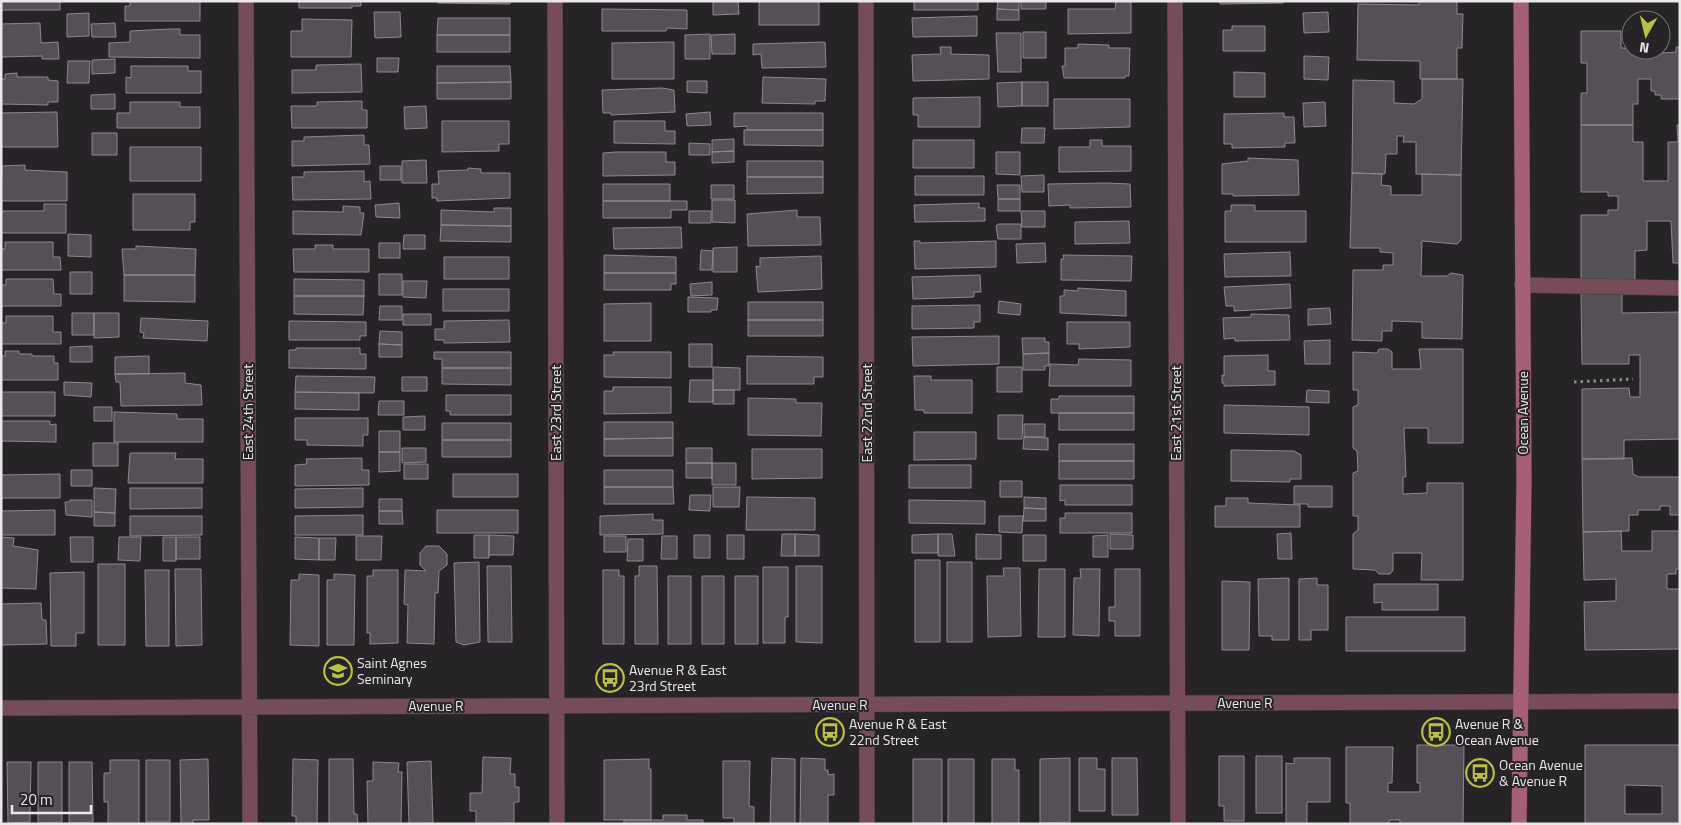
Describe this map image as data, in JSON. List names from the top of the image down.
{
  "streets": {
    "main road": ["Ocean Avenue"],
    "street": [
      "East 24th Street",
      "East 23rd Street",
      "East 22nd Street",
      "East 21st Street",
      "Avenue R"
    ]
  },
  "crossings": [
    ["East 24th Street", "Avenue R"],
    ["East 23rd Street", "Avenue R"],
    ["East 22nd Street", "Avenue R"],
    ["East 21st Street", "Avenue R"],
    ["Ocean Avenue", "Avenue R"]
  ],
  "places": {
    "school or university": ["Saint Agnes Seminary"],
    "bus stop": [
      "Avenue R & East 23rd Street",
      "Avenue R & East 22nd Street",
      "Avenue R & Ocean Avenue",
      "Ocean Avenue & Avenue R"
    ]
  },
  "scale_bar": "20 m",
  "north": "bottom"
}
